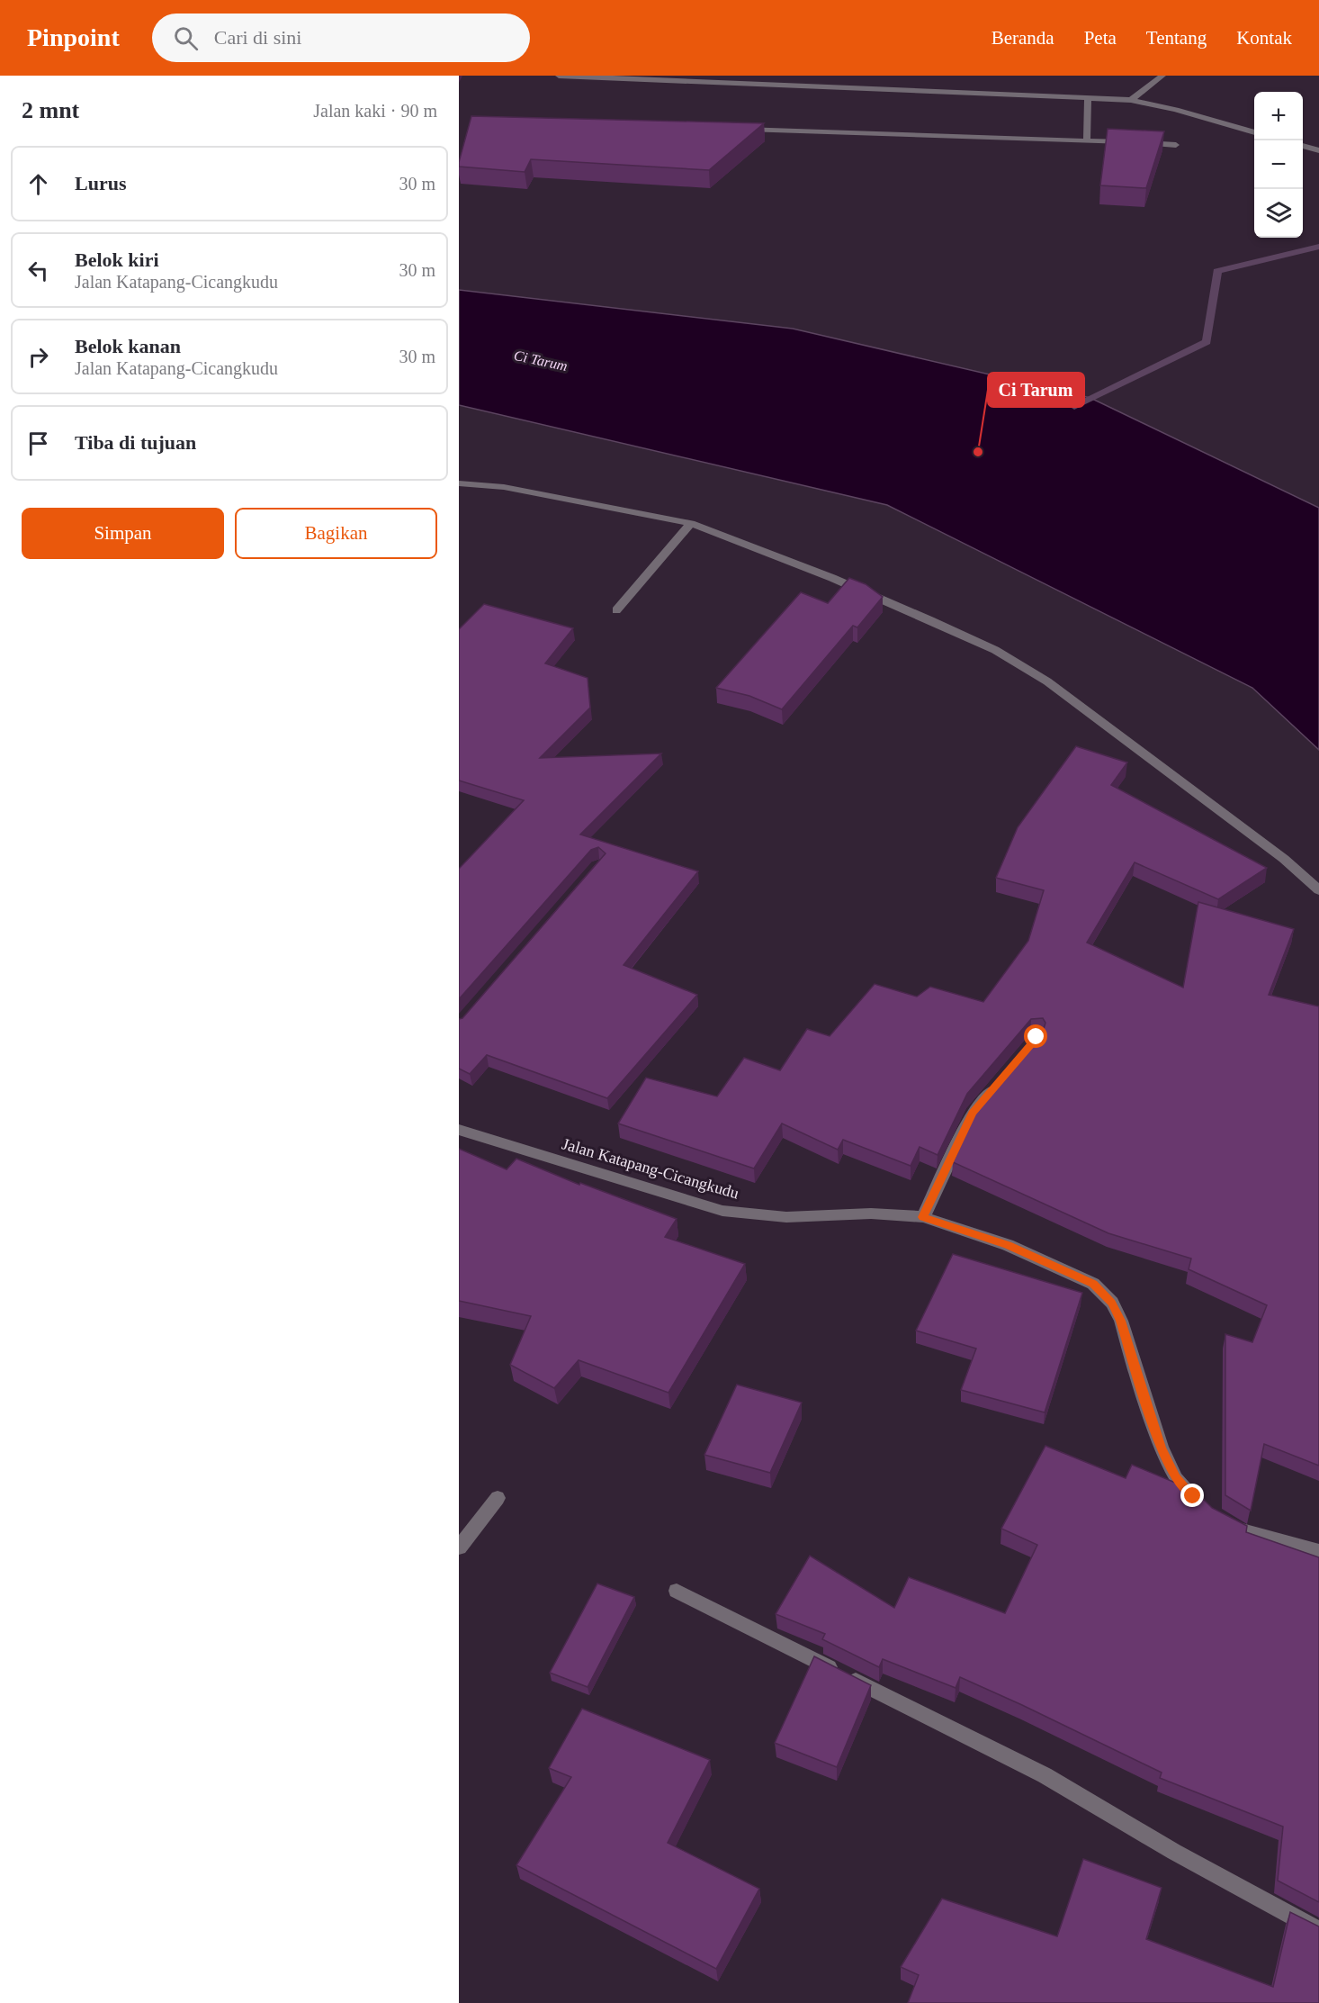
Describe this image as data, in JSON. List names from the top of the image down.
{
  "streets": {
    "street": ["Jalan Katapang-Cicangkudu"]
  },
  "water": ["Ci Tarum"],
  "places": ["Ci Tarum"],
  "page": {
    "header": "Pinpoint",
    "search": "Cari di sini",
    "nav": [
      "Beranda",
      "Peta",
      "Tentang",
      "Kontak"
    ],
    "heading": ["2 mnt", "Jalan kaki · 90 m"],
    "map_buttons": ["+", "−"],
    "list": [
      ["Lurus", "30 m"],
      ["Belok kiri", "Jalan Katapang-Cicangkudu", "30 m"],
      ["Belok kanan", "Jalan Katapang-Cicangkudu", "30 m"],
      "Tiba di tujuan"
    ],
    "buttons": ["Simpan", "Bagikan"]
  }
}
